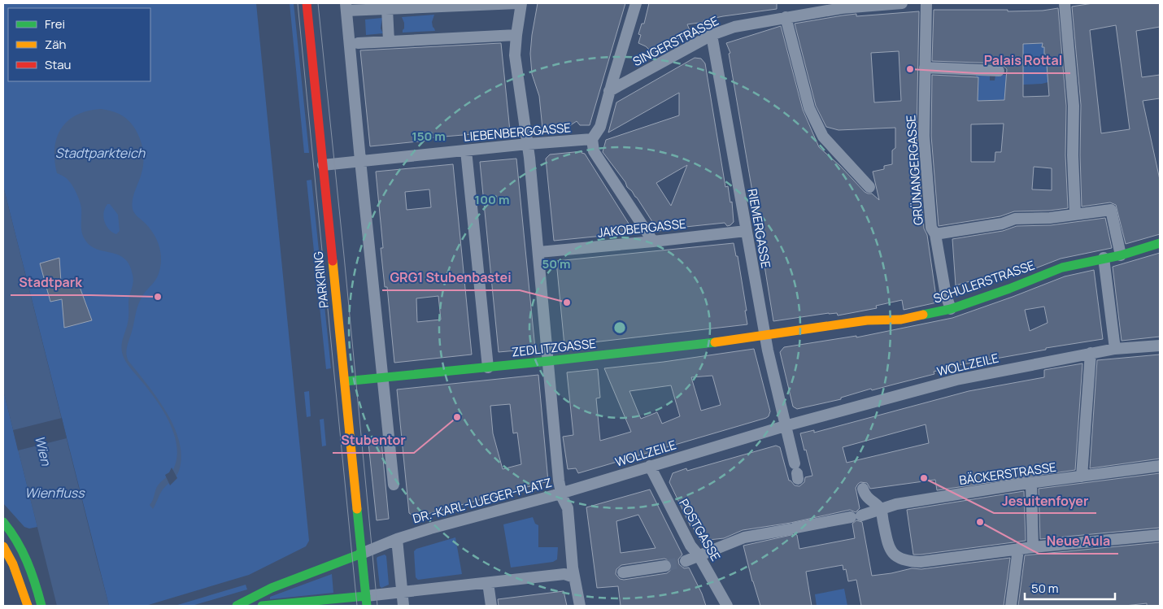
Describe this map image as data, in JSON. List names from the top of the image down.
{
  "streets": {
    "street": [
      "SINGERSTRASSE",
      "LIEBENBERGGASSE",
      "GRÜNANGERGASSE",
      "JAKOBERGASSE",
      "RIEMERGASSE",
      "PARKRING",
      "SCHULERSTRASSE",
      "ZEDLITZGASSE",
      "WOLLZEILE",
      "BÄCKERSTRASSE",
      "DR.-KARL-LUEGER-PLATZ",
      "POSTGASSE"
    ]
  },
  "crossings": [
    ["SINGERSTRASSE", "RIEMERGASSE"],
    ["LIEBENBERGGASSE", "PARKRING"],
    ["GRÜNANGERGASSE", "SCHULERSTRASSE"],
    ["JAKOBERGASSE", "RIEMERGASSE"],
    ["RIEMERGASSE", "SCHULERSTRASSE"],
    ["RIEMERGASSE", "ZEDLITZGASSE"],
    ["RIEMERGASSE", "WOLLZEILE"],
    ["PARKRING", "ZEDLITZGASSE"],
    ["PARKRING", "DR.-KARL-LUEGER-PLATZ"],
    ["SCHULERSTRASSE", "ZEDLITZGASSE"],
    ["WOLLZEILE", "DR.-KARL-LUEGER-PLATZ"],
    ["WOLLZEILE", "POSTGASSE"],
    ["BÄCKERSTRASSE", "POSTGASSE"]
  ],
  "water": ["Stadtparkteich", "Wien", "Wienfluss"],
  "places": [
    "Palais Rottal",
    "Stadtpark",
    "GRG1 Stubenbastei",
    "Stubentor",
    "Jesuitenfoyer",
    "Neue Aula"
  ],
  "legend": ["Frei", "Zäh", "Stau"],
  "scale_bar": "50 m",
  "rings": ["150 m", "100 m", "50 m"]
}
